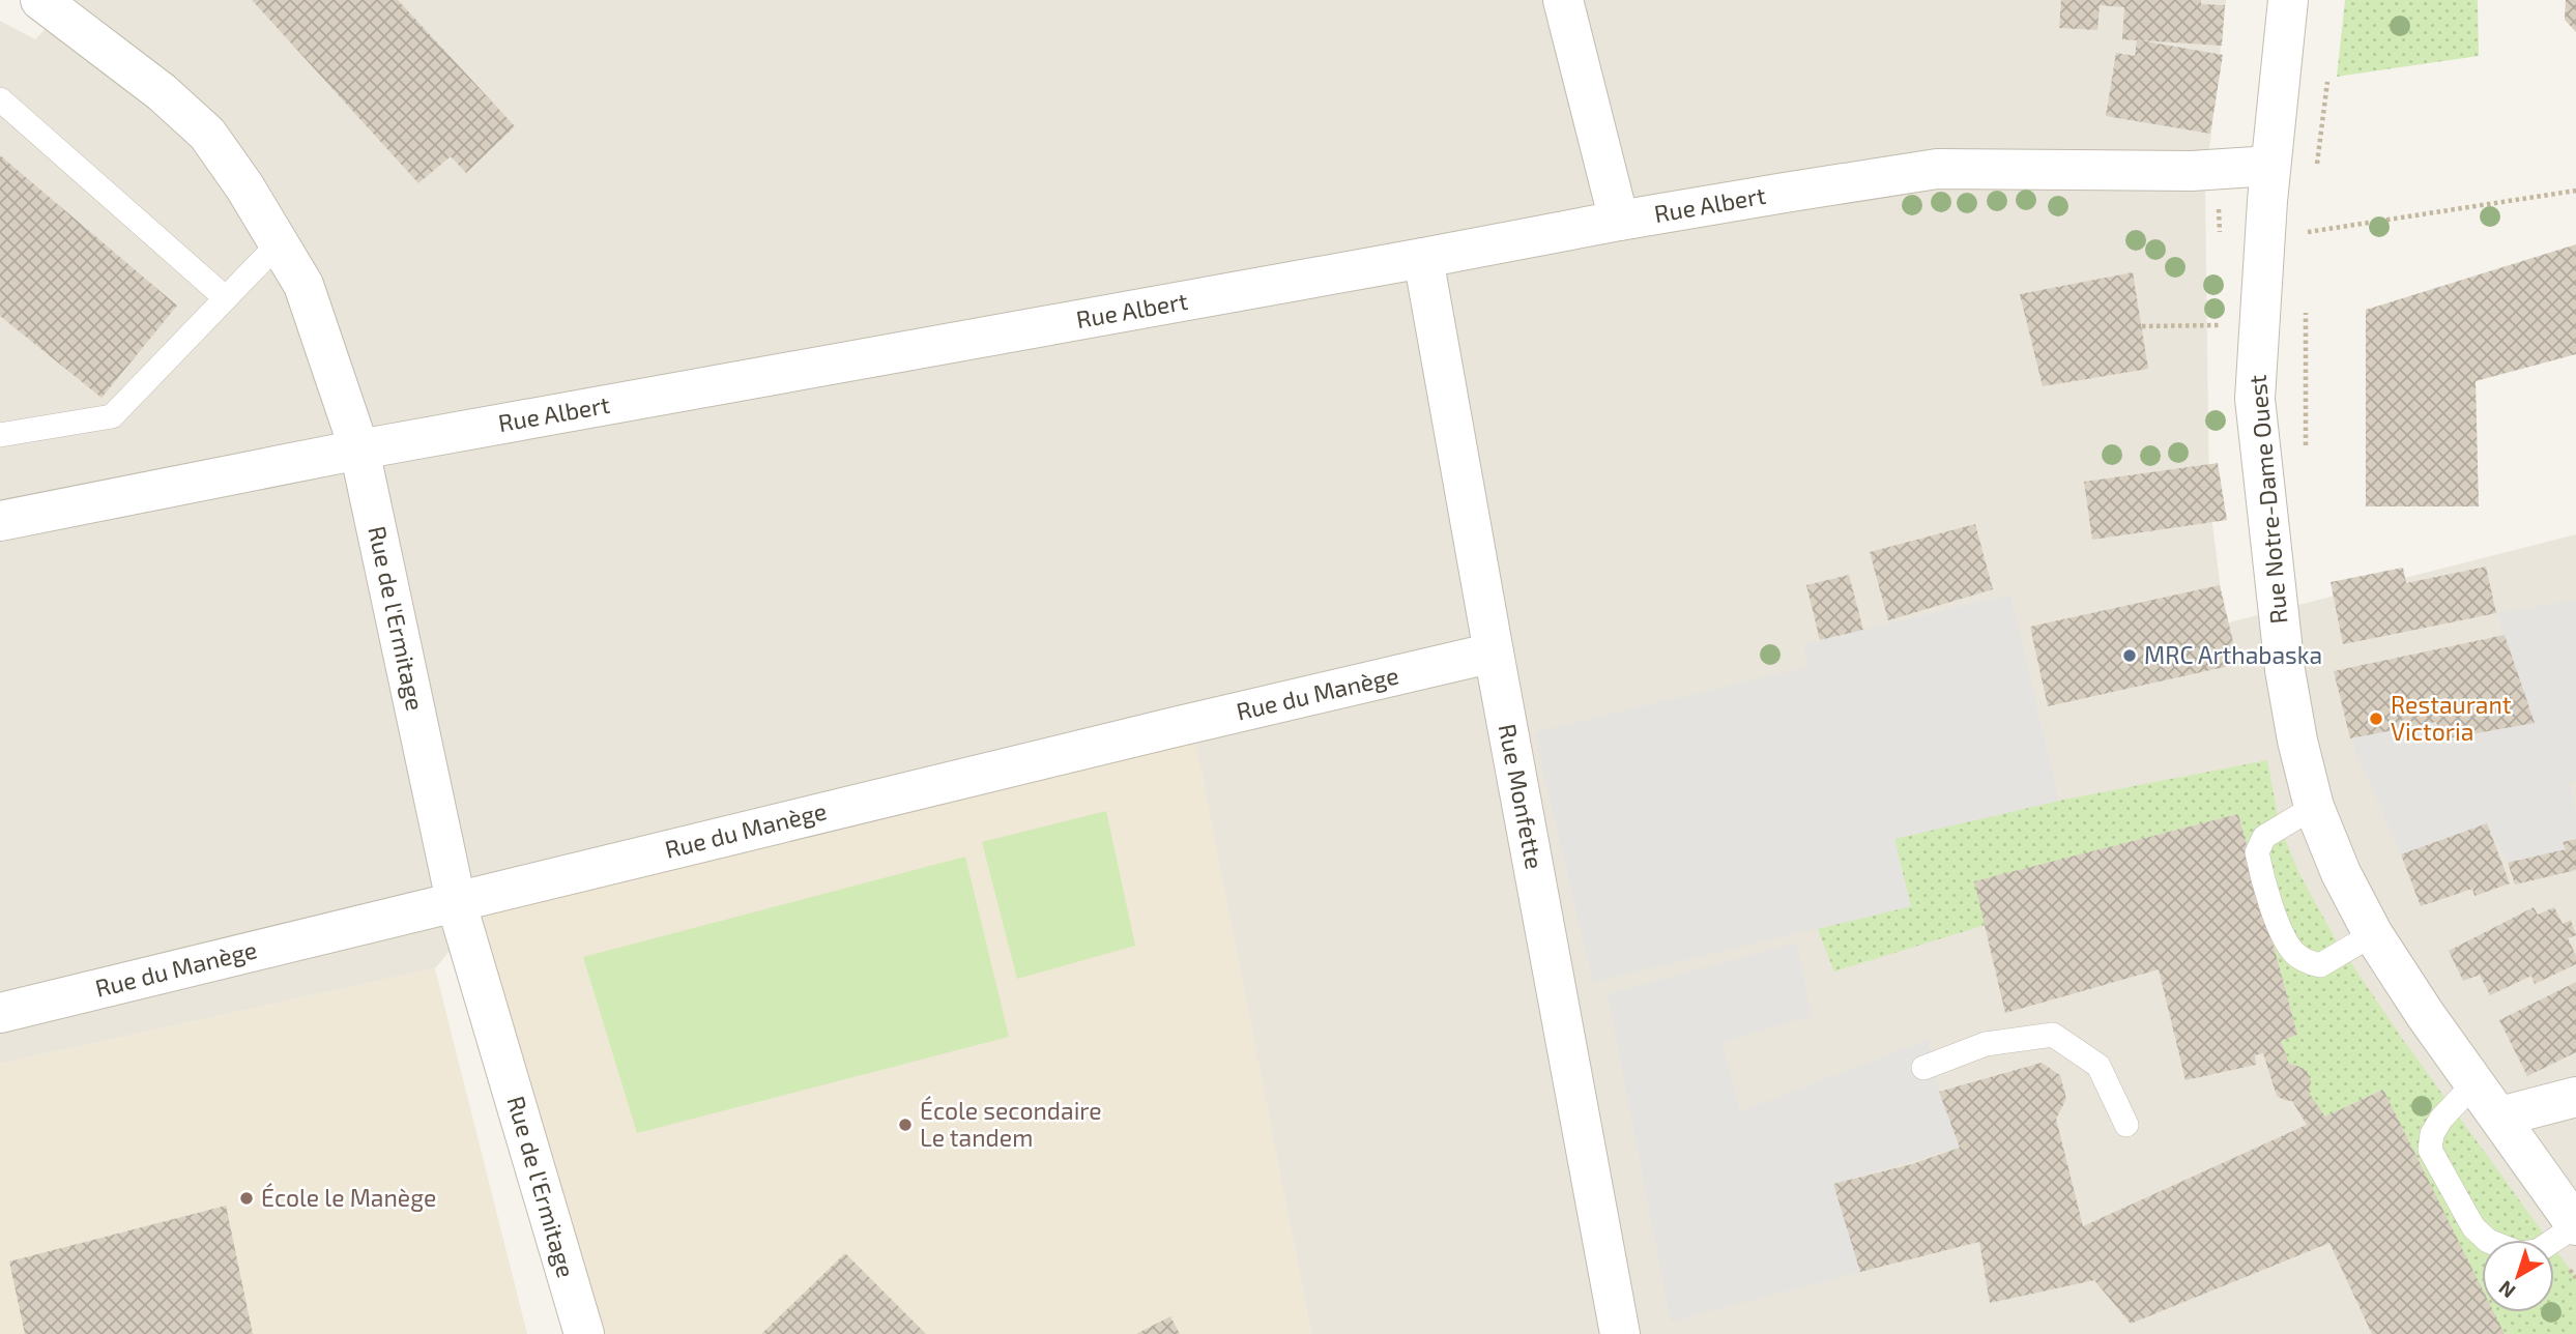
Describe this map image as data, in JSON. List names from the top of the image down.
{
  "streets": {
    "street": [
      "Rue Albert",
      "Rue Notre-Dame Ouest",
      "Rue de l'Ermitage",
      "Rue du Manège",
      "Rue Monfette"
    ]
  },
  "crossings": [
    ["Rue Albert", "Rue Notre-Dame Ouest"],
    ["Rue Albert", "Rue de l'Ermitage"],
    ["Rue Albert", "Rue Monfette"],
    ["Rue de l'Ermitage", "Rue du Manège"],
    ["Rue du Manège", "Rue Monfette"]
  ],
  "places": [
    "MRC Arthabaska",
    "Restaurant Victoria",
    "École secondaire Le tandem",
    "École le Manège"
  ],
  "north": "bottom left"
}
